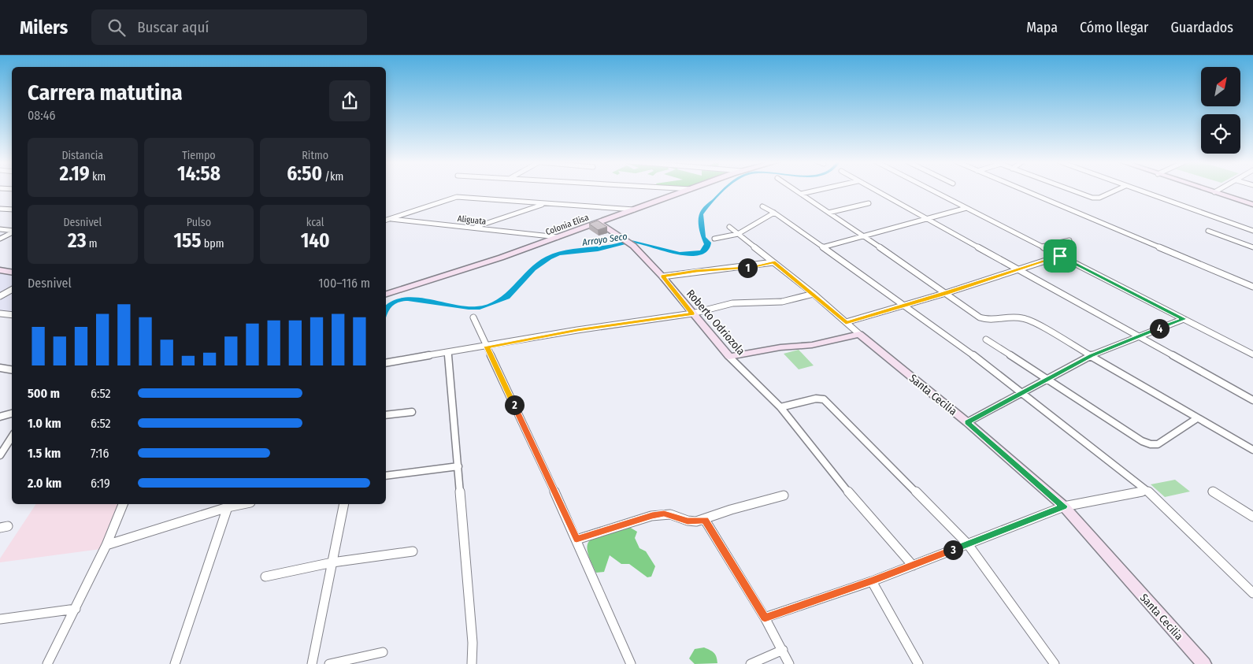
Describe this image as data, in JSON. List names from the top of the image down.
{
  "streets": {
    "street": [
      "Aliguata",
      "Colonia Elisa",
      "Roberto Odriozola",
      "Santa Cecilia"
    ]
  },
  "crossings": [
    ["Aliguata", "Colonia Elisa"],
    ["Colonia Elisa", "Roberto Odriozola"]
  ],
  "water": ["Arroyo Seco"],
  "north": "top right",
  "page": {
    "header": "Milers",
    "search": "Buscar aquí",
    "nav": ["Mapa", "Cómo llegar", "Guardados"],
    "heading": ["Carrera matutina", "08:46"],
    "stats": [
      ["Distancia", "2.19 km"],
      ["Tiempo", "14:58"],
      ["Ritmo", "6:50 /km"],
      ["Desnivel", "23 m"],
      ["Pulso", "155 bpm"],
      ["kcal", "140"]
    ],
    "pins": [
      "1",
      "4",
      "2",
      "3"
    ],
    "chart": ["Desnivel", "100–116 m"],
    "list": [
      {
        "name": "500 m",
        "note": "6:52"
      },
      {
        "name": "1.0 km",
        "note": "6:52"
      },
      {
        "name": "1.5 km",
        "note": "7:16"
      },
      {
        "name": "2.0 km",
        "note": "6:19"
      }
    ]
  }
}
